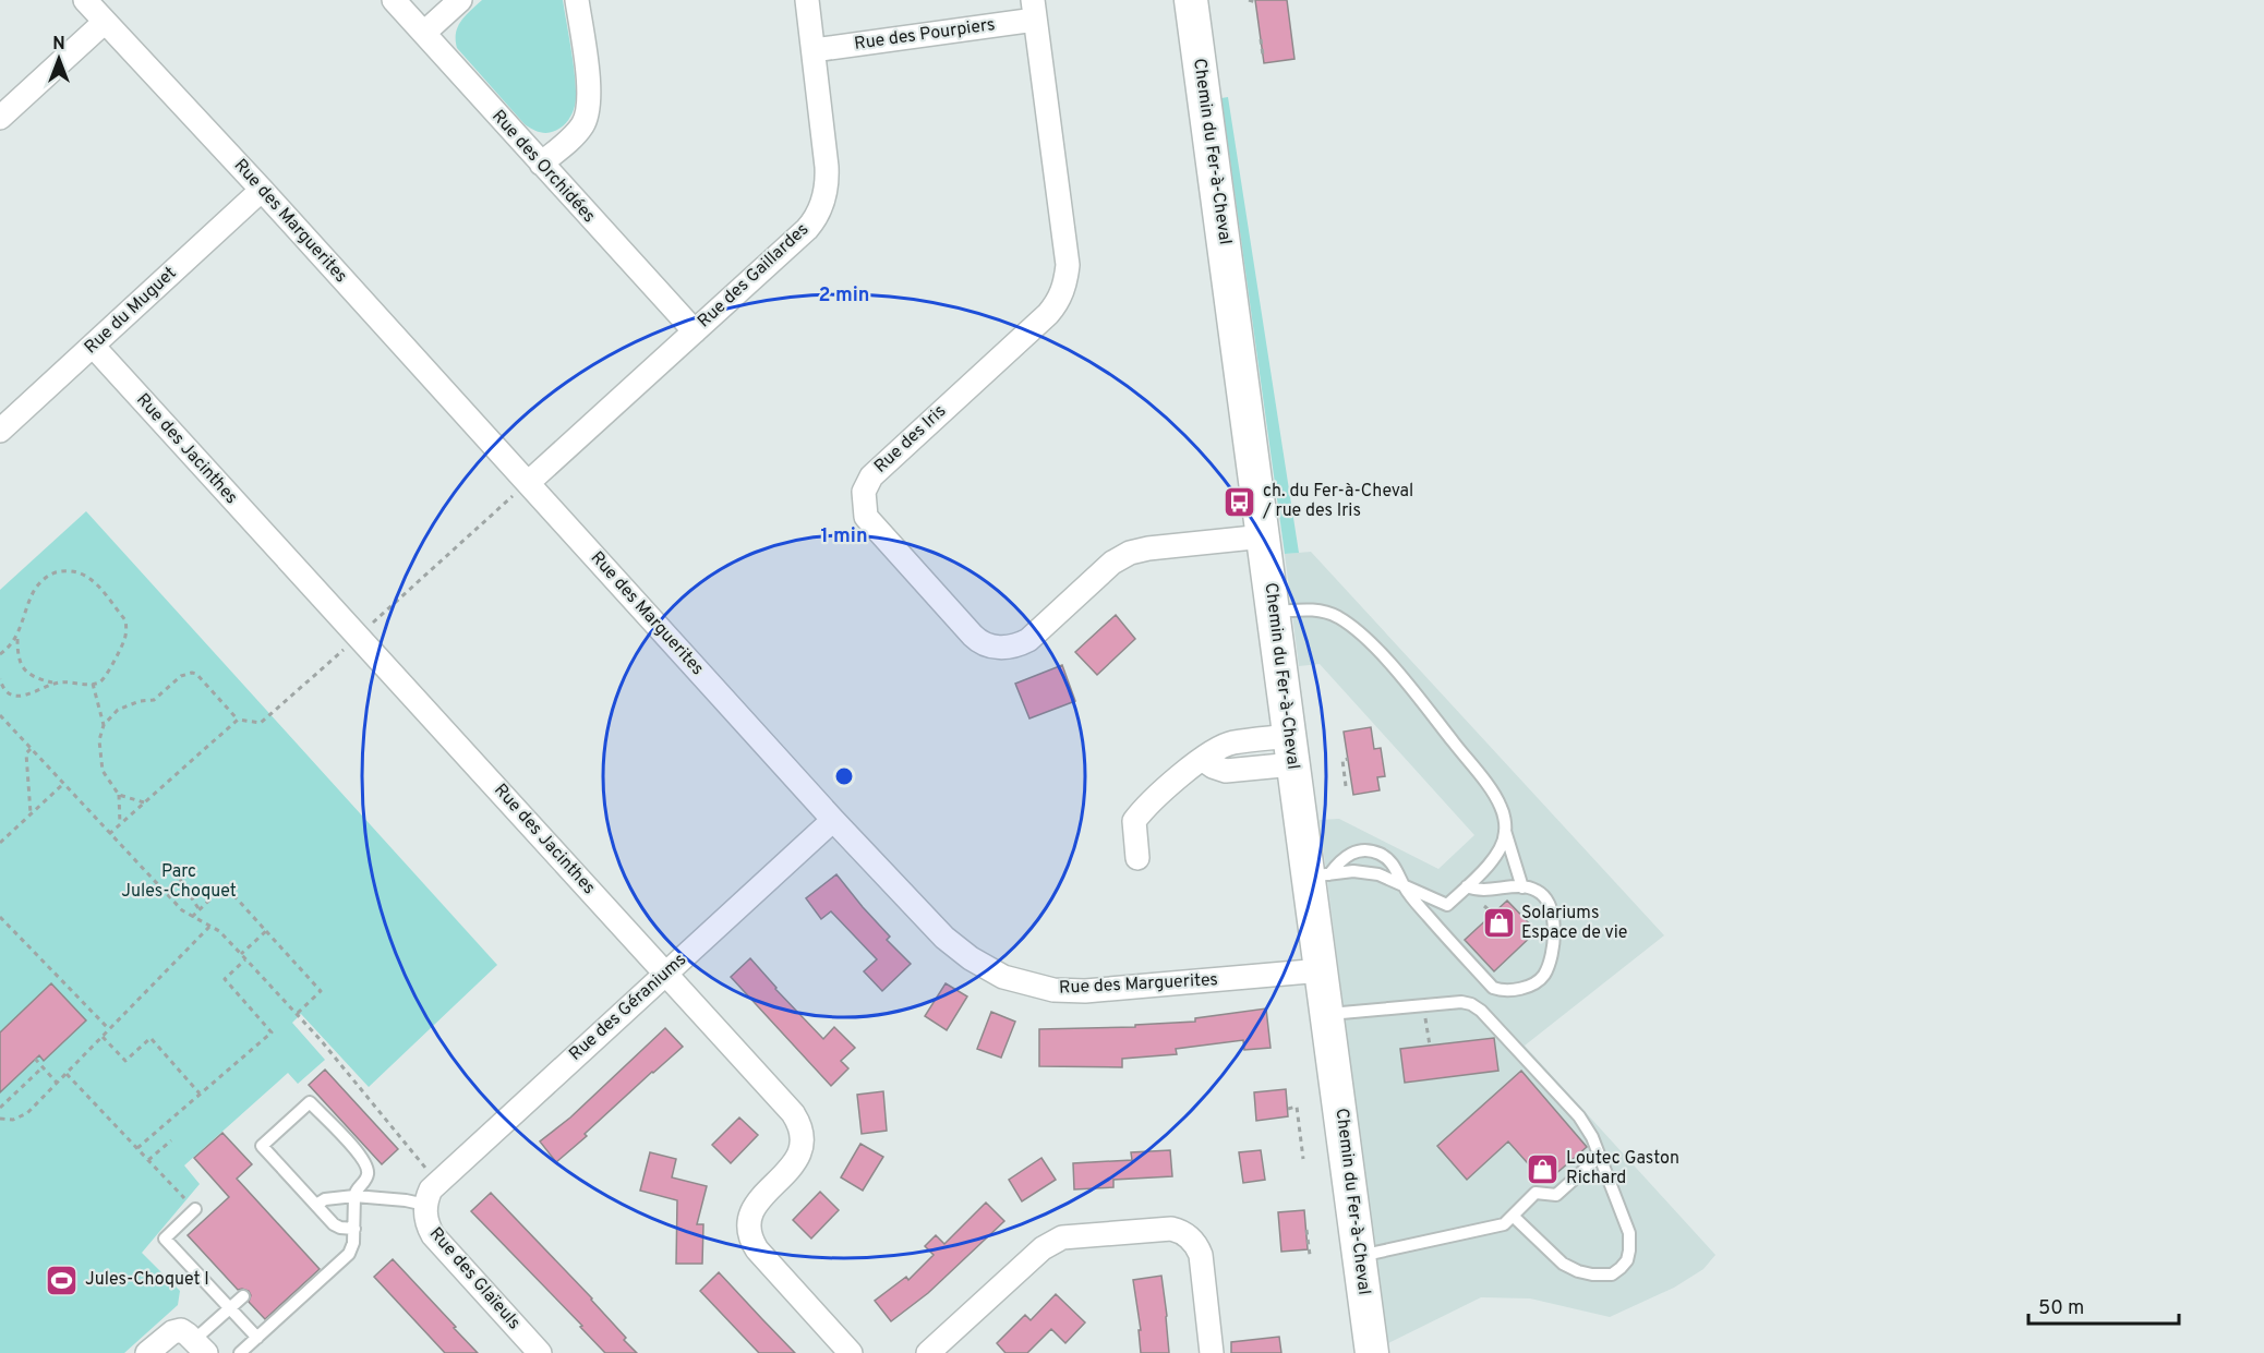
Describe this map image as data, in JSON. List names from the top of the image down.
{
  "streets": {
    "street": [
      "Rue des Pourpiers",
      "Chemin du Fer-à-Cheval",
      "Rue des Orchidées",
      "Rue des Marguerites",
      "Rue des Gaillardes",
      "Rue du Muguet",
      "Rue des Iris",
      "Rue des Jacinthes",
      "Rue des Géraniums",
      "Rue des Glaïeuls"
    ]
  },
  "crossings": [
    ["Rue des Pourpiers", "Rue des Gaillardes"],
    ["Rue des Pourpiers", "Rue des Iris"],
    ["Chemin du Fer-à-Cheval", "Rue des Marguerites"],
    ["Chemin du Fer-à-Cheval", "Rue des Iris"],
    ["Rue des Orchidées", "Rue des Gaillardes"],
    ["Rue des Marguerites", "Rue des Gaillardes"],
    ["Rue des Marguerites", "Rue du Muguet"],
    ["Rue des Marguerites", "Rue des Géraniums"],
    ["Rue du Muguet", "Rue des Jacinthes"],
    ["Rue des Jacinthes", "Rue des Géraniums"],
    ["Rue des Géraniums", "Rue des Glaïeuls"]
  ],
  "parks": ["Parc Jules-Choquet"],
  "places": {
    "bus stop": ["ch. du Fer-à-Cheval / rue des Iris"],
    "shop": ["Solariums Espace de vie", "Loutec Gaston Richard"],
    "sports": ["Jules-Choquet I"]
  },
  "scale_bar": "50 m",
  "north": "top",
  "rings": ["2 min", "1 min"]
}
